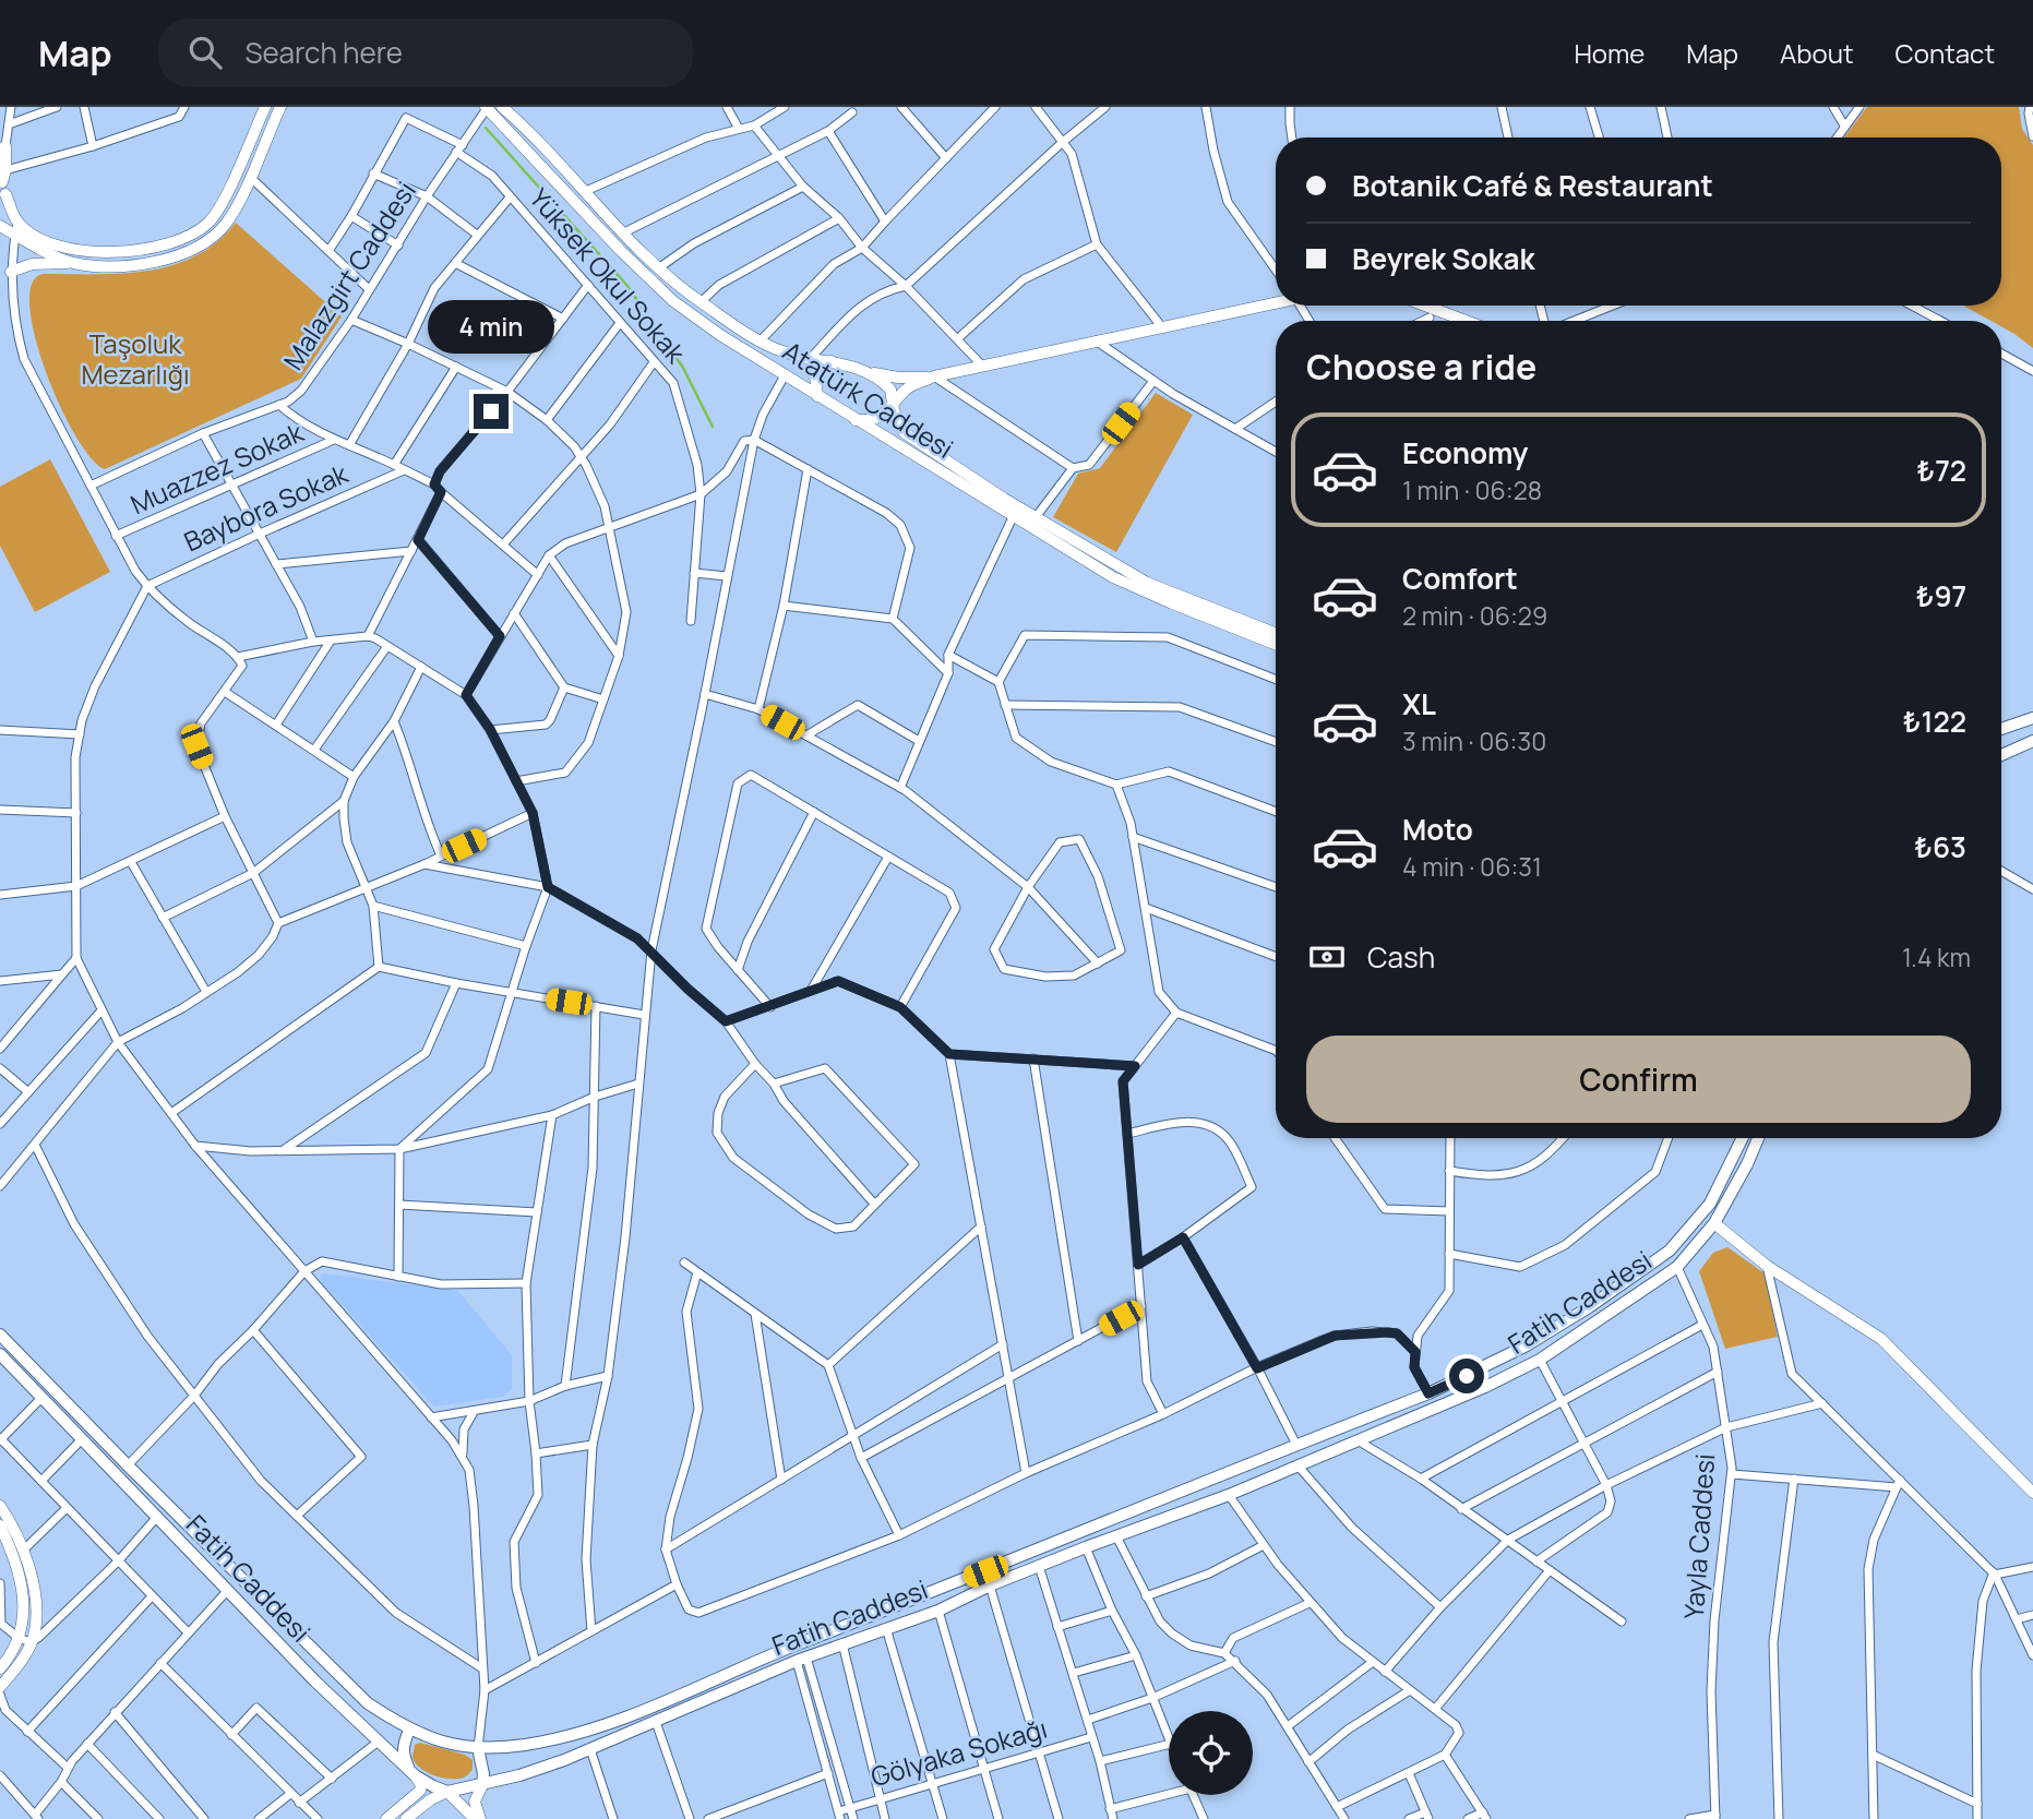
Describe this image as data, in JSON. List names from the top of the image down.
{
  "streets": {
    "main road": ["Fatih Caddesi"],
    "street": [
      "Malazgirt Caddesi",
      "Yüksek Okul Sokak",
      "Atatürk Caddesi",
      "Muazzez Sokak",
      "Baybora Sokak",
      "Yayla Caddesi",
      "Gölyaka Sokağı"
    ]
  },
  "crossings": [
    ["Malazgirt Caddesi", "Yüksek Okul Sokak"],
    ["Malazgirt Caddesi", "Atatürk Caddesi"],
    ["Fatih Caddesi", "Yayla Caddesi"]
  ],
  "parks": ["Taşoluk Mezarlığı"],
  "page": {
    "header": "Map",
    "search": "Search here",
    "nav": [
      "Home",
      "Map",
      "About",
      "Contact"
    ],
    "banner": ["Botanik Café & Restaurant", "Beyrek Sokak"],
    "bubble": "4 min",
    "heading": "Choose a ride",
    "list": [
      {
        "name": "Economy",
        "note": "1 min · 06:28",
        "value": "₺72"
      },
      {
        "name": "Comfort",
        "note": "2 min · 06:29",
        "value": "₺97"
      },
      {
        "name": "XL",
        "note": "3 min · 06:30",
        "value": "₺122"
      },
      {
        "name": "Moto",
        "note": "4 min · 06:31",
        "value": "₺63"
      }
    ],
    "pay": ["Cash", "1.4 km"],
    "buttons": "Confirm"
  }
}
